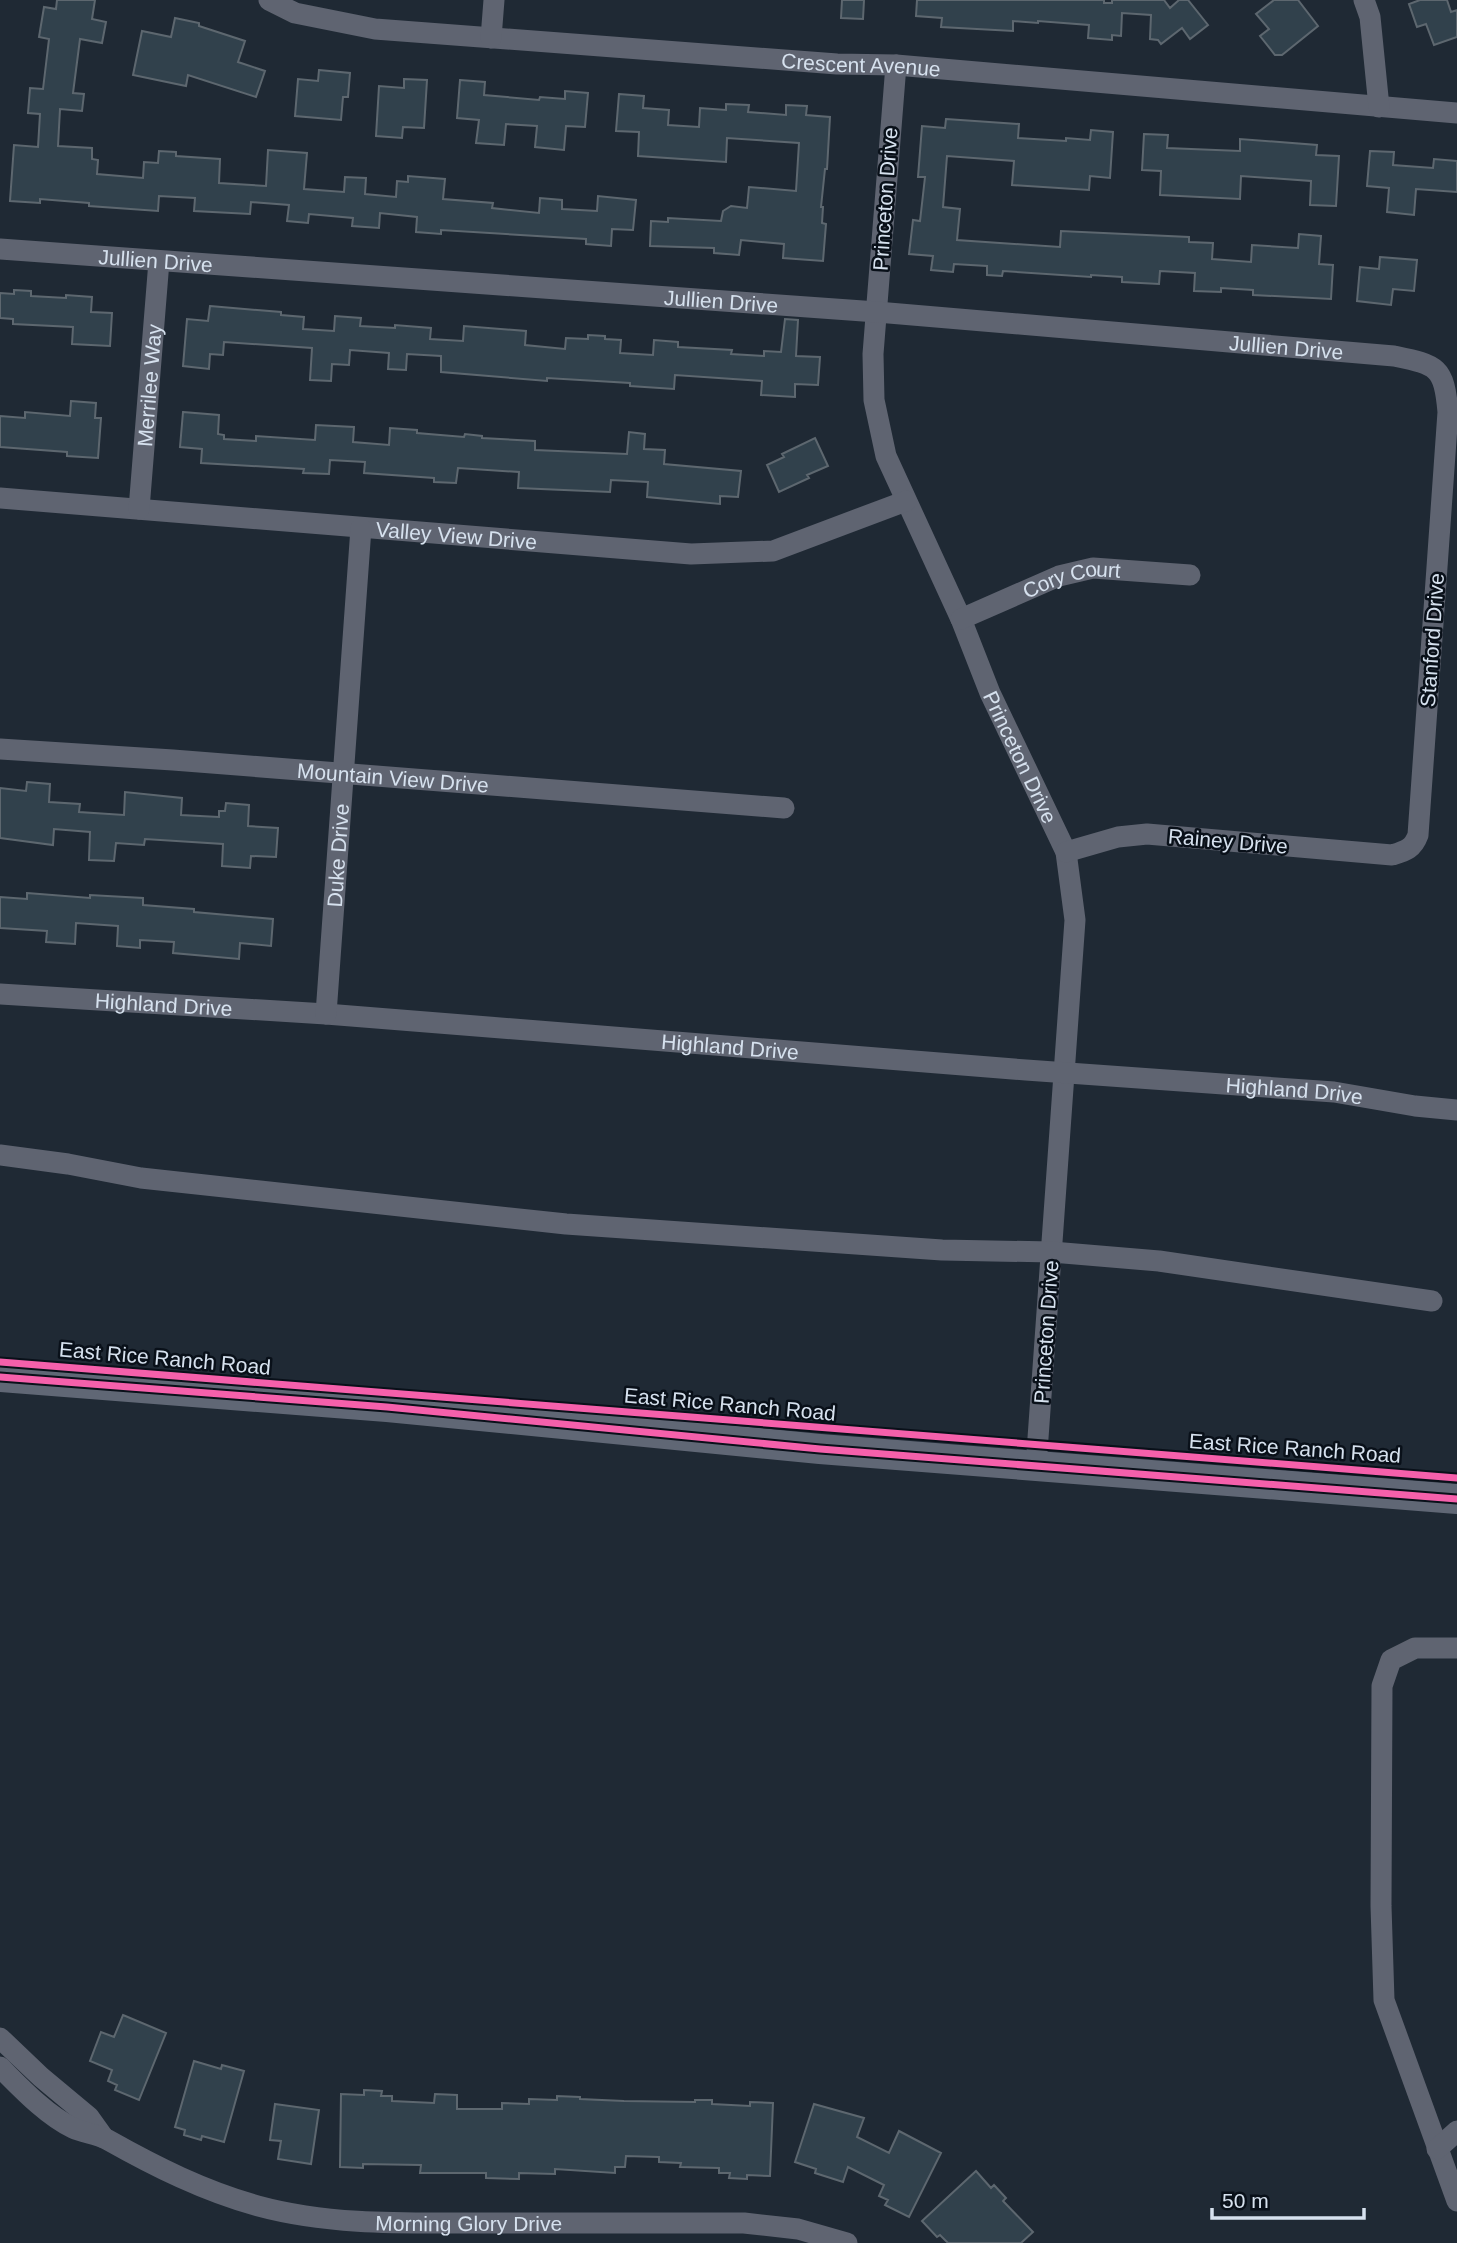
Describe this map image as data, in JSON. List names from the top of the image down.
{
  "streets": {
    "main road": ["East Rice Ranch Road"],
    "street": [
      "Crescent Avenue",
      "Princeton Drive",
      "Jullien Drive",
      "Merrilee Way",
      "Valley View Drive",
      "Cory Court",
      "Stanford Drive",
      "Mountain View Drive",
      "Rainey Drive",
      "Duke Drive",
      "Highland Drive",
      "Morning Glory Drive"
    ]
  },
  "crossings": [
    ["Crescent Avenue", "Princeton Drive"],
    ["Princeton Drive", "Jullien Drive"],
    ["Princeton Drive", "Valley View Drive"],
    ["Princeton Drive", "Cory Court"],
    ["Princeton Drive", "Rainey Drive"],
    ["Princeton Drive", "Highland Drive"],
    ["Princeton Drive", "East Rice Ranch Road"],
    ["Jullien Drive", "Merrilee Way"],
    ["Jullien Drive", "Stanford Drive"],
    ["Merrilee Way", "Valley View Drive"],
    ["Valley View Drive", "Duke Drive"],
    ["Stanford Drive", "Rainey Drive"],
    ["Mountain View Drive", "Duke Drive"],
    ["Duke Drive", "Highland Drive"]
  ],
  "scale_bar": "50 m"
}
